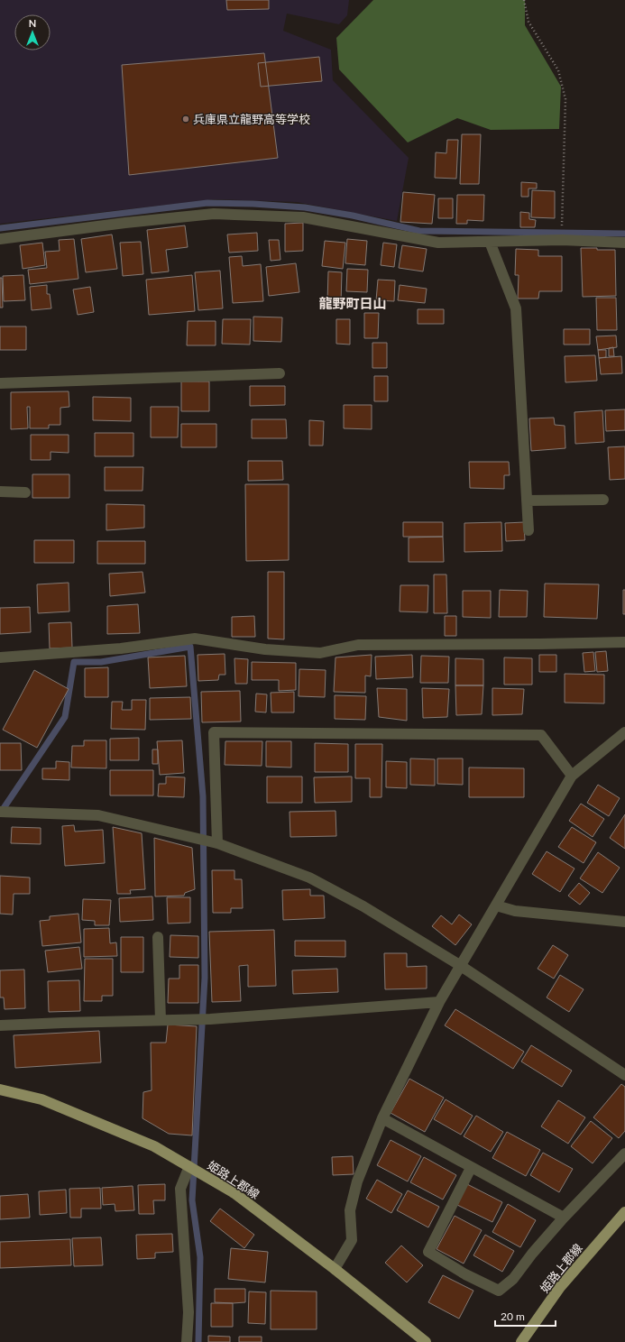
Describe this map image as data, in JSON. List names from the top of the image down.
{
  "streets": {
    "main road": ["姫路上郡線"]
  },
  "districts": ["龍野町日山"],
  "places": ["兵庫県立龍野高等学校"],
  "scale_bar": "20 m",
  "north": "top"
}
